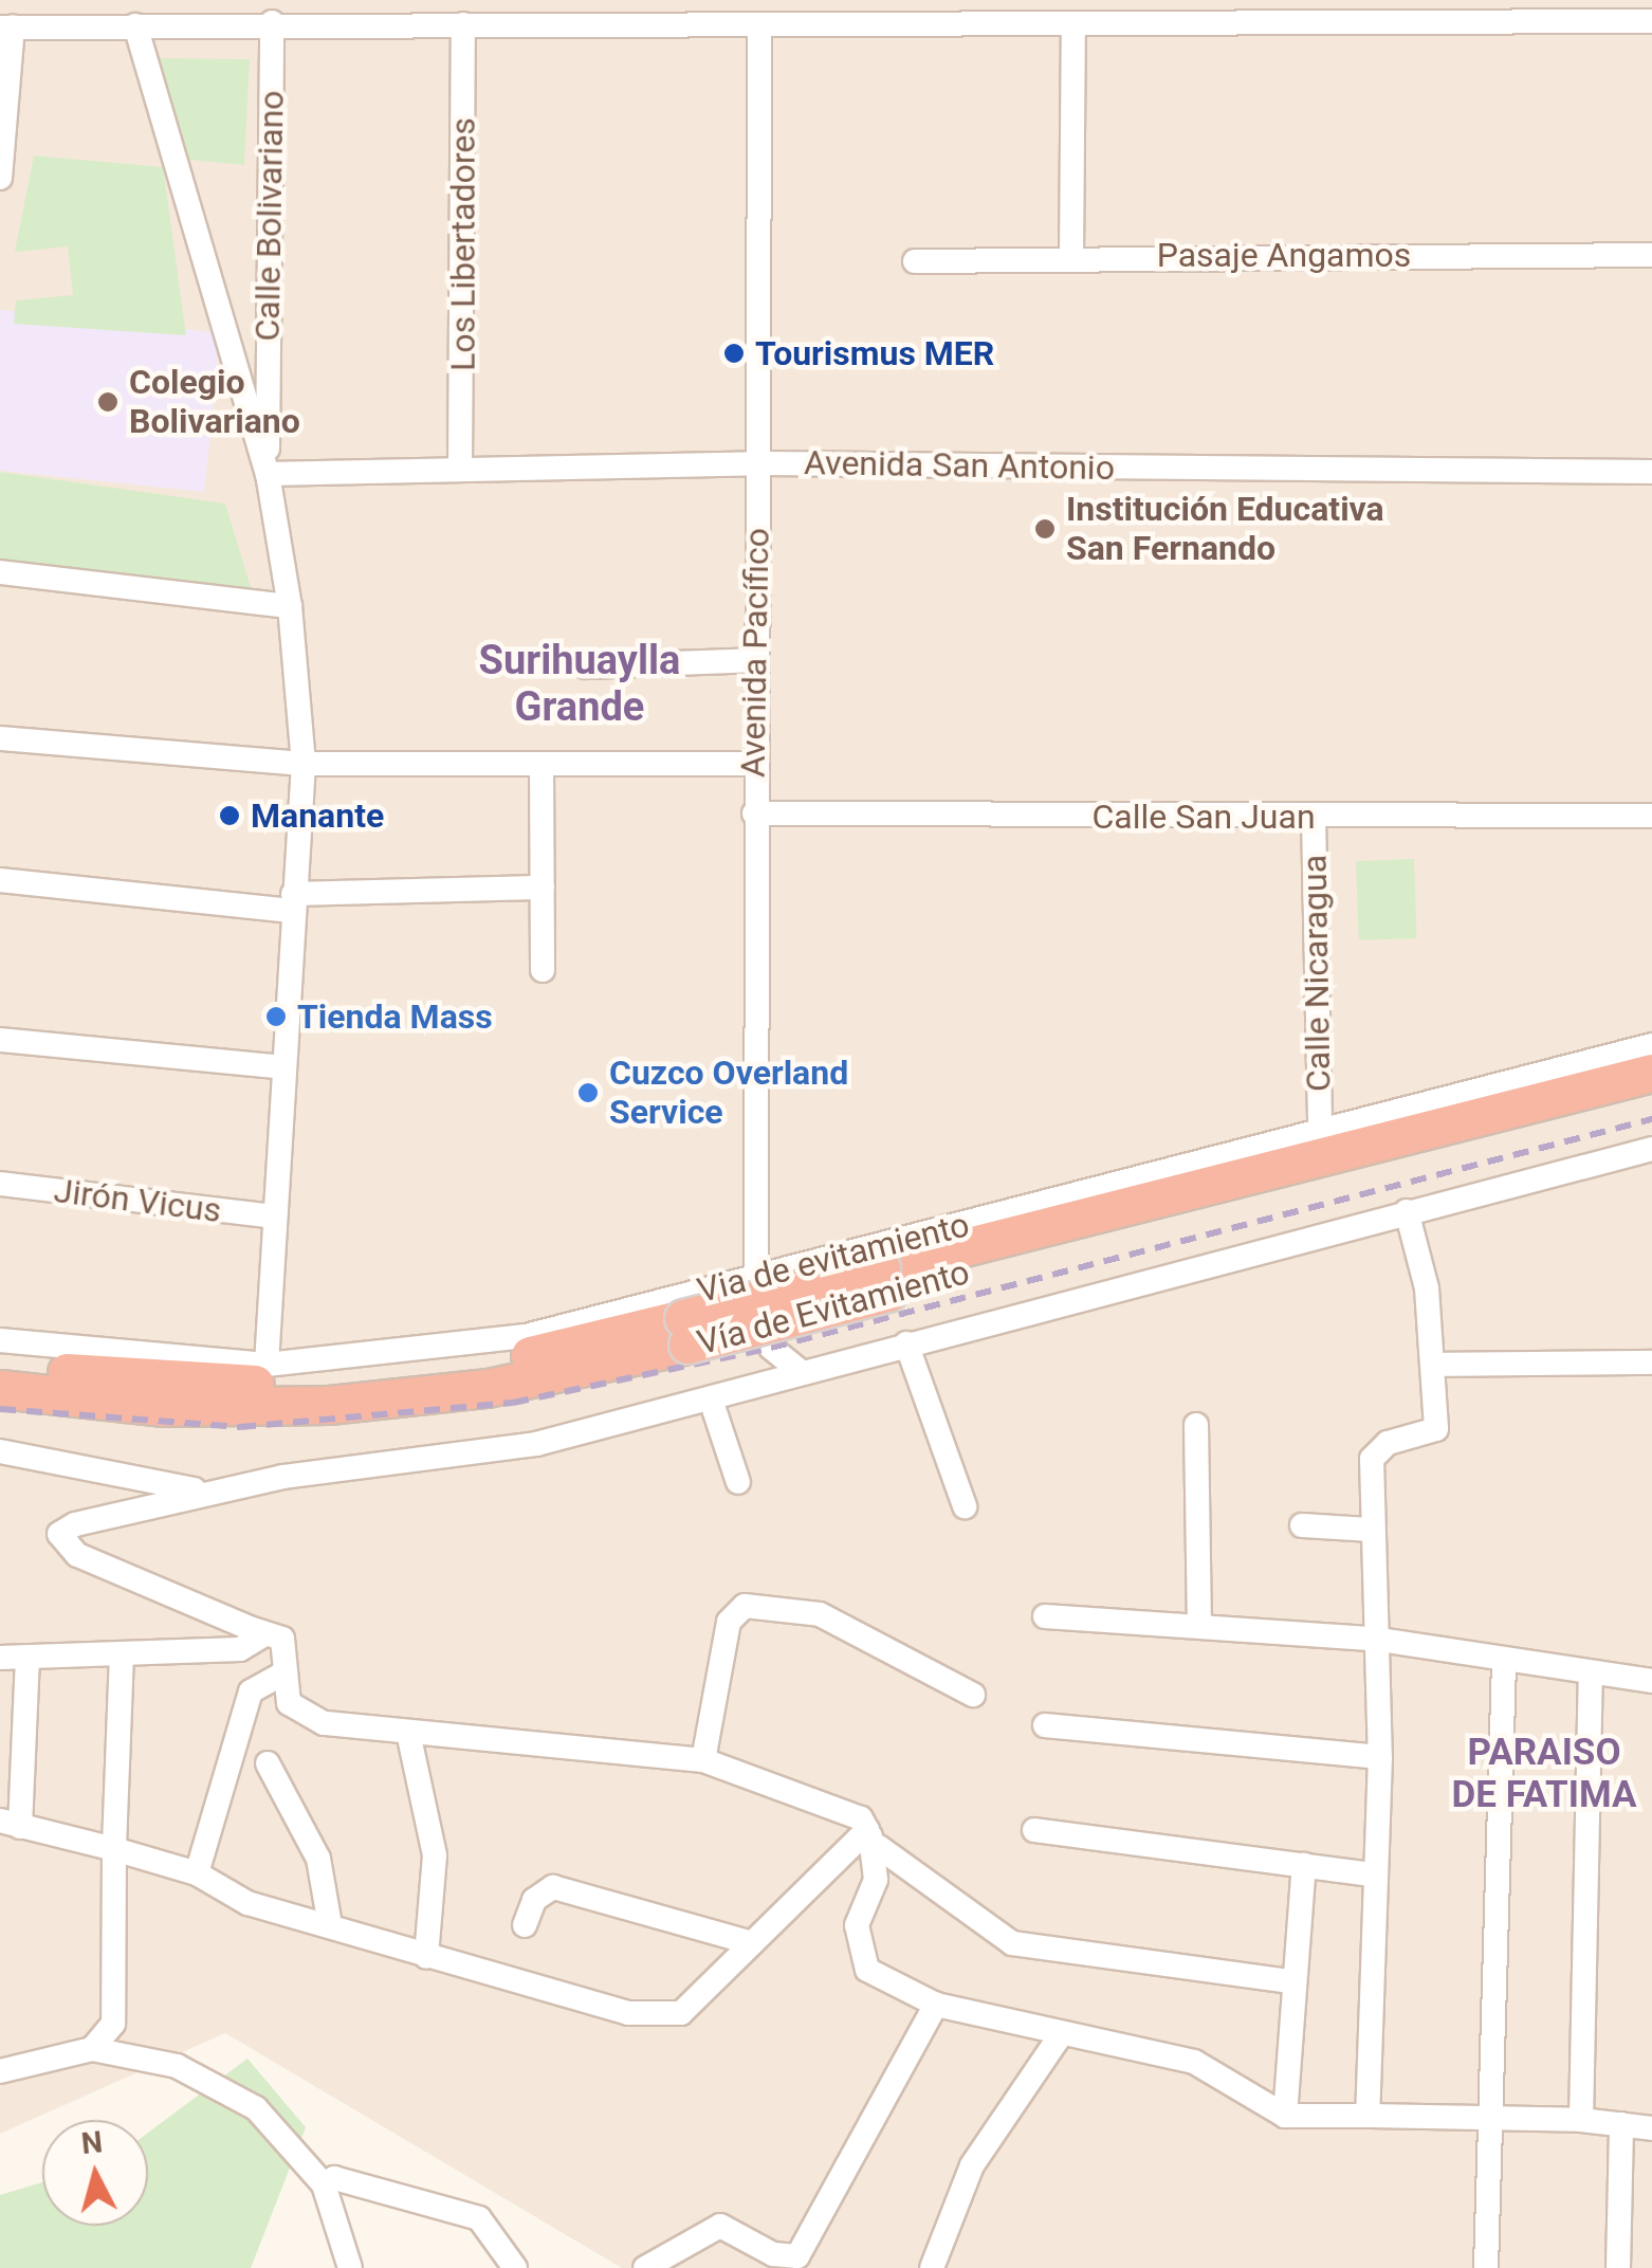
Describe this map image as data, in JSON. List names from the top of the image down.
{
  "streets": {
    "highway": ["Vía de Evitamiento"],
    "street": [
      "Calle Bolivariano",
      "Los Libertadores",
      "Pasaje Angamos",
      "Avenida San Antonio",
      "Avenida Pacífico",
      "Calle San Juan",
      "Calle Nicaragua",
      "Jirón Vicus",
      "Via de evitamiento"
    ]
  },
  "crossings": [
    ["Calle Bolivariano", "Avenida San Antonio"],
    ["Los Libertadores", "Avenida San Antonio"],
    ["Avenida San Antonio", "Avenida Pacífico"],
    ["Avenida Pacífico", "Calle San Juan"],
    ["Avenida Pacífico", "Via de evitamiento"],
    ["Calle San Juan", "Calle Nicaragua"],
    ["Calle Nicaragua", "Via de evitamiento"]
  ],
  "districts": ["Surihuaylla Grande", "PARAISO DE FATIMA"],
  "places": [
    "Tourismus MER",
    "Colegio Bolivariano",
    "Institución Educativa San Fernando",
    "Manante",
    "Tienda Mass",
    "Cuzco Overland Service"
  ],
  "north": "top"
}
